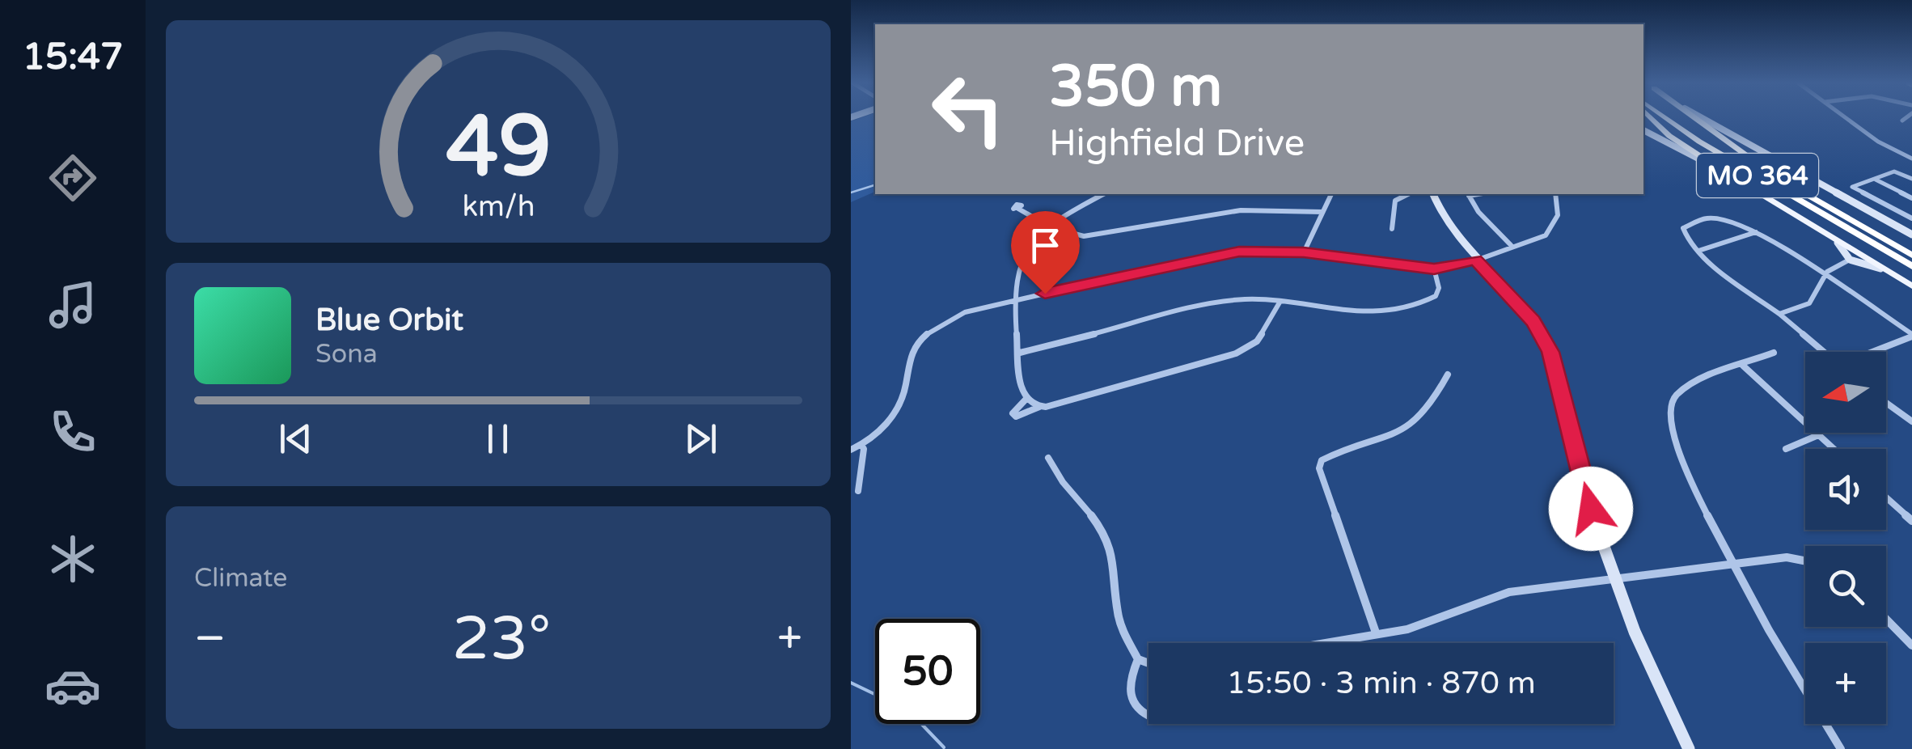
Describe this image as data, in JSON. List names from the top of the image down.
{
  "streets": {
    "highway": ["MO 364"]
  },
  "north": "left",
  "page": {
    "tabs": "15:47",
    "turn": ["350 m", "Highfield Drive"],
    "song": ["Blue Orbit", "Sona"],
    "map_buttons": "+",
    "tile": "Climate",
    "heat": ["−", "23°", "+"],
    "limit": "50",
    "trip": "15:50 · 3 min · 870 m",
    "gauge": ["49", "km/h"]
  }
}
